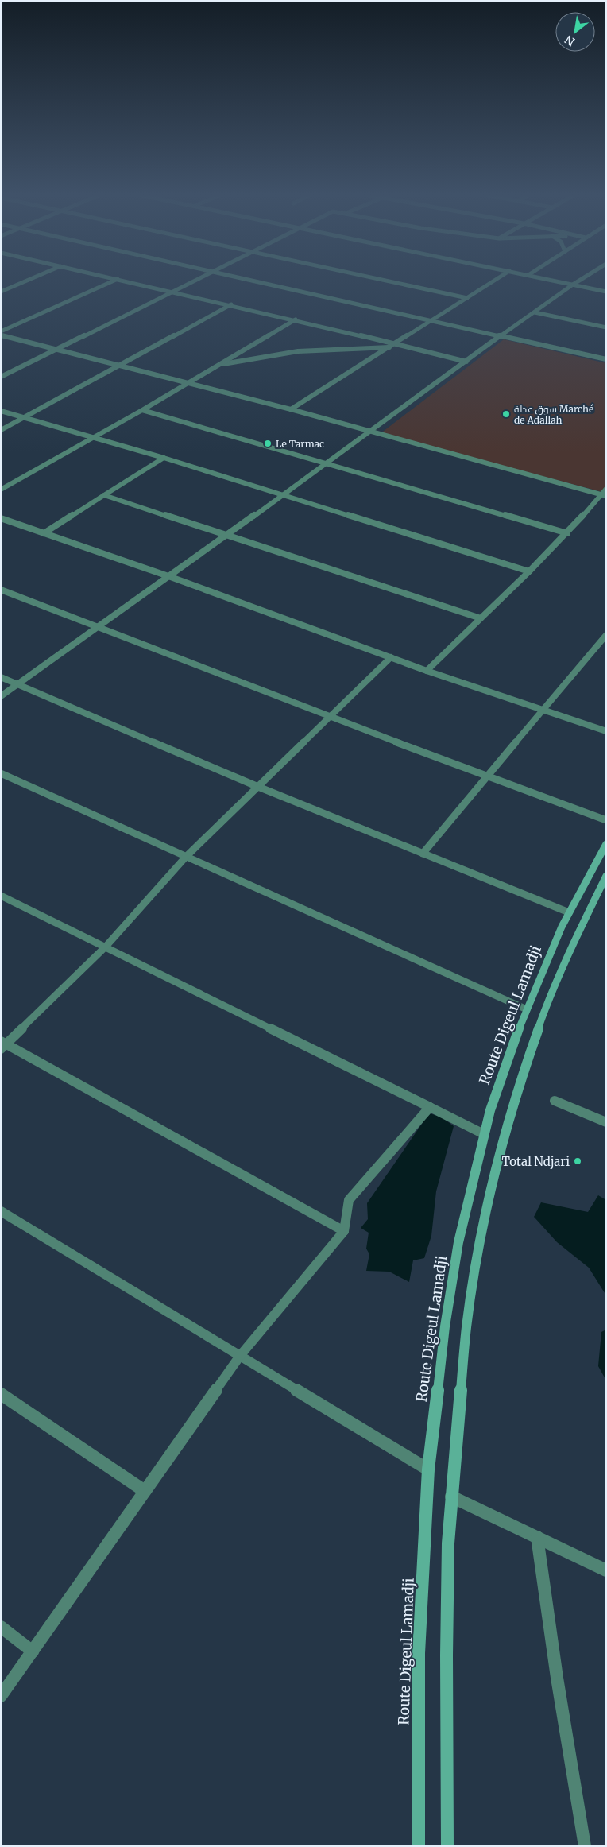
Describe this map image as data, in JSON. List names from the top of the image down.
{
  "streets": {
    "main road": ["Route Digeul Lamadji"]
  },
  "places": ["سوق عدلة Marché de Adallah", "Le Tarmac", "Total Ndjari"],
  "north": "bottom left"
}
